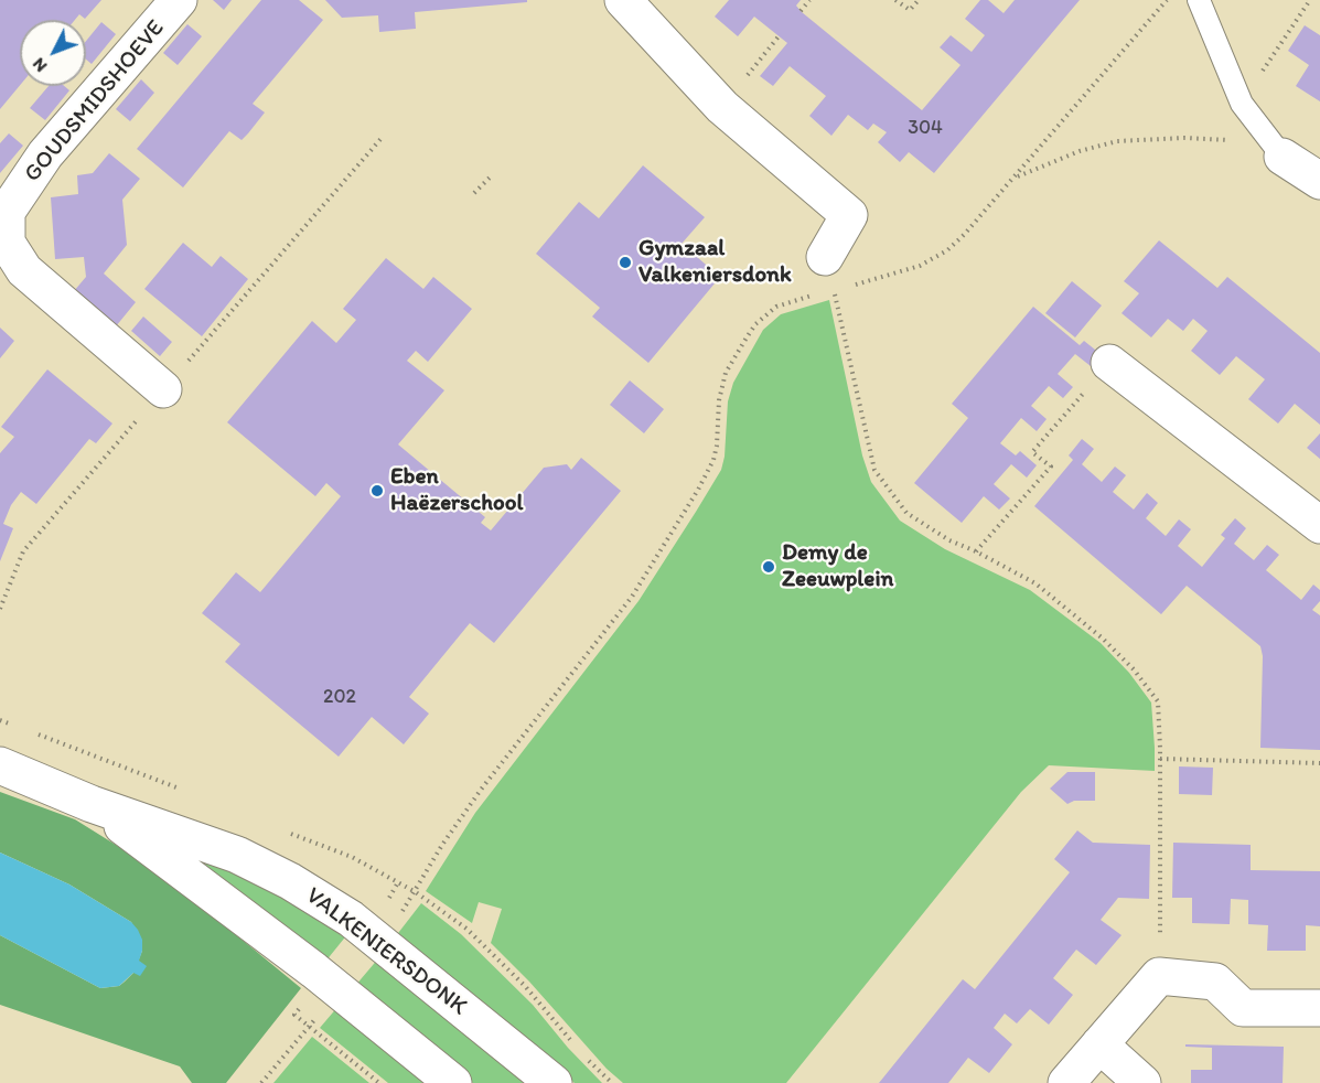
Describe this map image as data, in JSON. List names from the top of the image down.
{
  "streets": {
    "street": ["GOUDSMIDSHOEVE", "VALKENIERSDONK"]
  },
  "places": ["Gymzaal Valkeniersdonk", "Eben Haëzerschool", "Demy de Zeeuwplein"],
  "house_numbers": ["304", "202"],
  "north": "bottom left"
}
